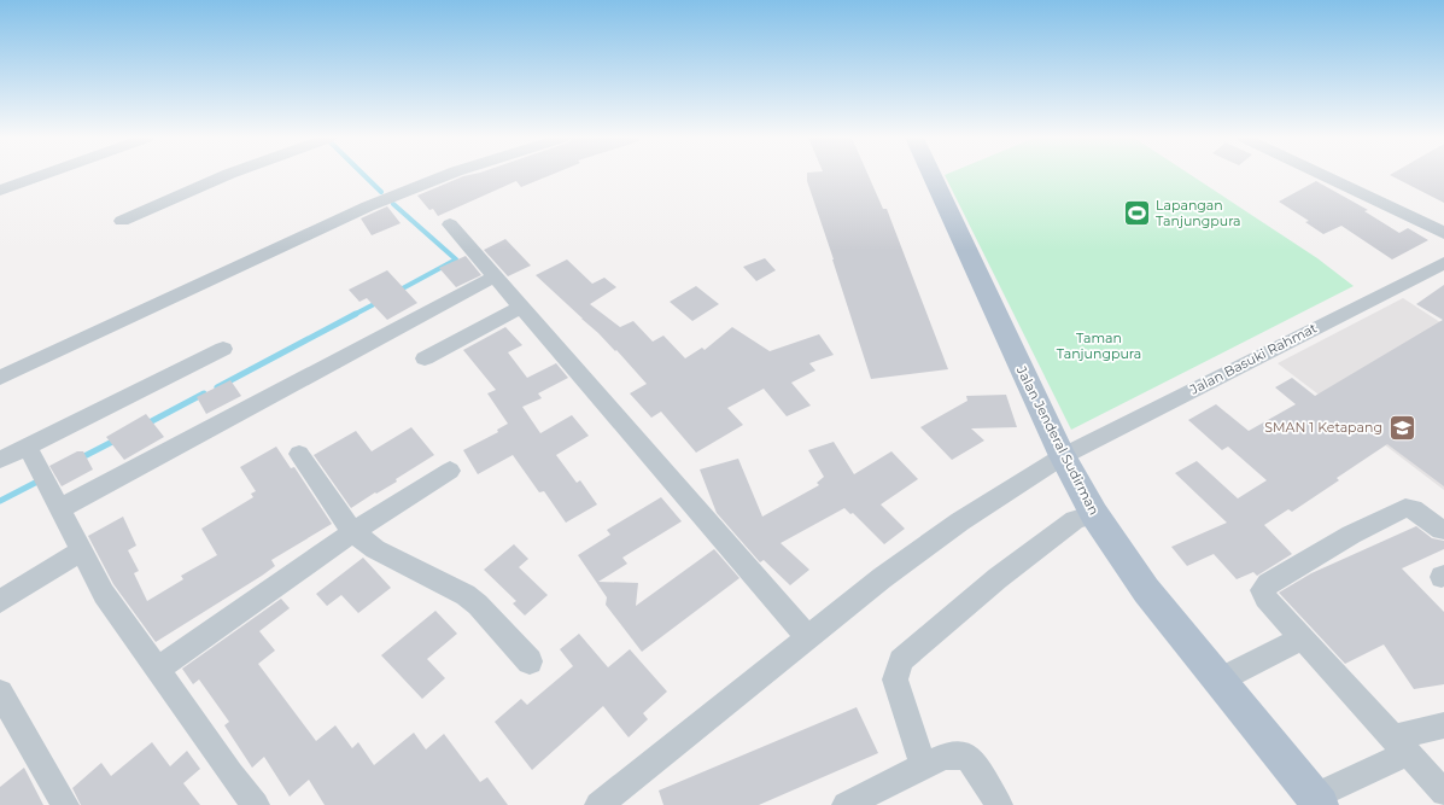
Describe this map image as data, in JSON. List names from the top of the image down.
{
  "streets": {
    "main road": ["Jalan Jenderal Sudirman"],
    "street": ["Jalan Basuki Rahmat"]
  },
  "crossings": [
    ["Jalan Basuki Rahmat", "Jalan Jenderal Sudirman"]
  ],
  "parks": ["Taman Tanjungpura"],
  "places": {
    "sports": ["Lapangan Tanjungpura"],
    "school or university": ["SMAN 1 Ketapang"]
  }
}
